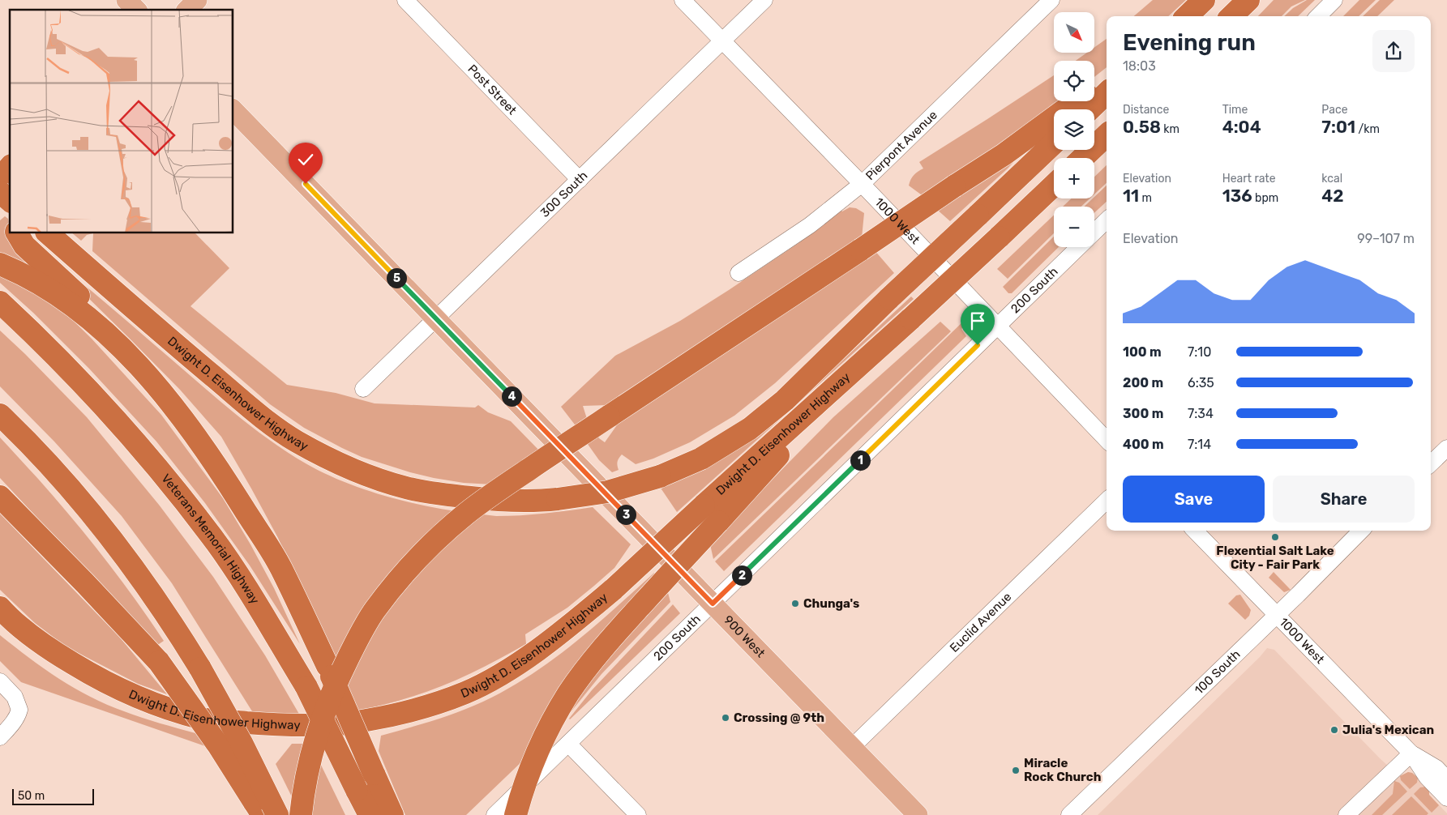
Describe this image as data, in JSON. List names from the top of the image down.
{
  "streets": {
    "highway": ["Dwight D. Eisenhower Highway", "Veterans Memorial Highway"],
    "main road": ["900 West"],
    "street": [
      "Post Street",
      "Pierpont Avenue",
      "300 South",
      "1000 West",
      "200 South",
      "Euclid Avenue",
      "100 South"
    ]
  },
  "crossings": [
    ["Post Street", "300 South"],
    ["Pierpont Avenue", "1000 West"],
    ["300 South", "1000 West"],
    ["300 South", "900 West"],
    ["1000 West", "200 South"],
    ["1000 West", "100 South"],
    ["200 South", "900 West"],
    ["Euclid Avenue", "900 West"]
  ],
  "places": [
    "Flexential Salt Lake City - Fair Park",
    "Chunga's",
    "Crossing @ 9th",
    "Julia's Mexican",
    "Miracle Rock Church"
  ],
  "scale_bar": "50 m",
  "north": "bottom right",
  "page": {
    "map_buttons": ["+", "−"],
    "heading": ["Evening run", "18:03"],
    "stats": [
      ["Distance", "0.58 km"],
      ["Time", "4:04"],
      ["Pace", "7:01 /km"],
      ["Elevation", "11 m"],
      ["Heart rate", "136 bpm"],
      ["kcal", "42"]
    ],
    "chart": ["Elevation", "99–107 m"],
    "pins": [
      "5",
      "4",
      "1",
      "3",
      "2"
    ],
    "list": [
      {
        "name": "100 m",
        "note": "7:10"
      },
      {
        "name": "200 m",
        "note": "6:35"
      },
      {
        "name": "300 m",
        "note": "7:34"
      },
      {
        "name": "400 m",
        "note": "7:14"
      }
    ],
    "buttons": ["Save", "Share"],
    "scale": "50 m"
  }
}
